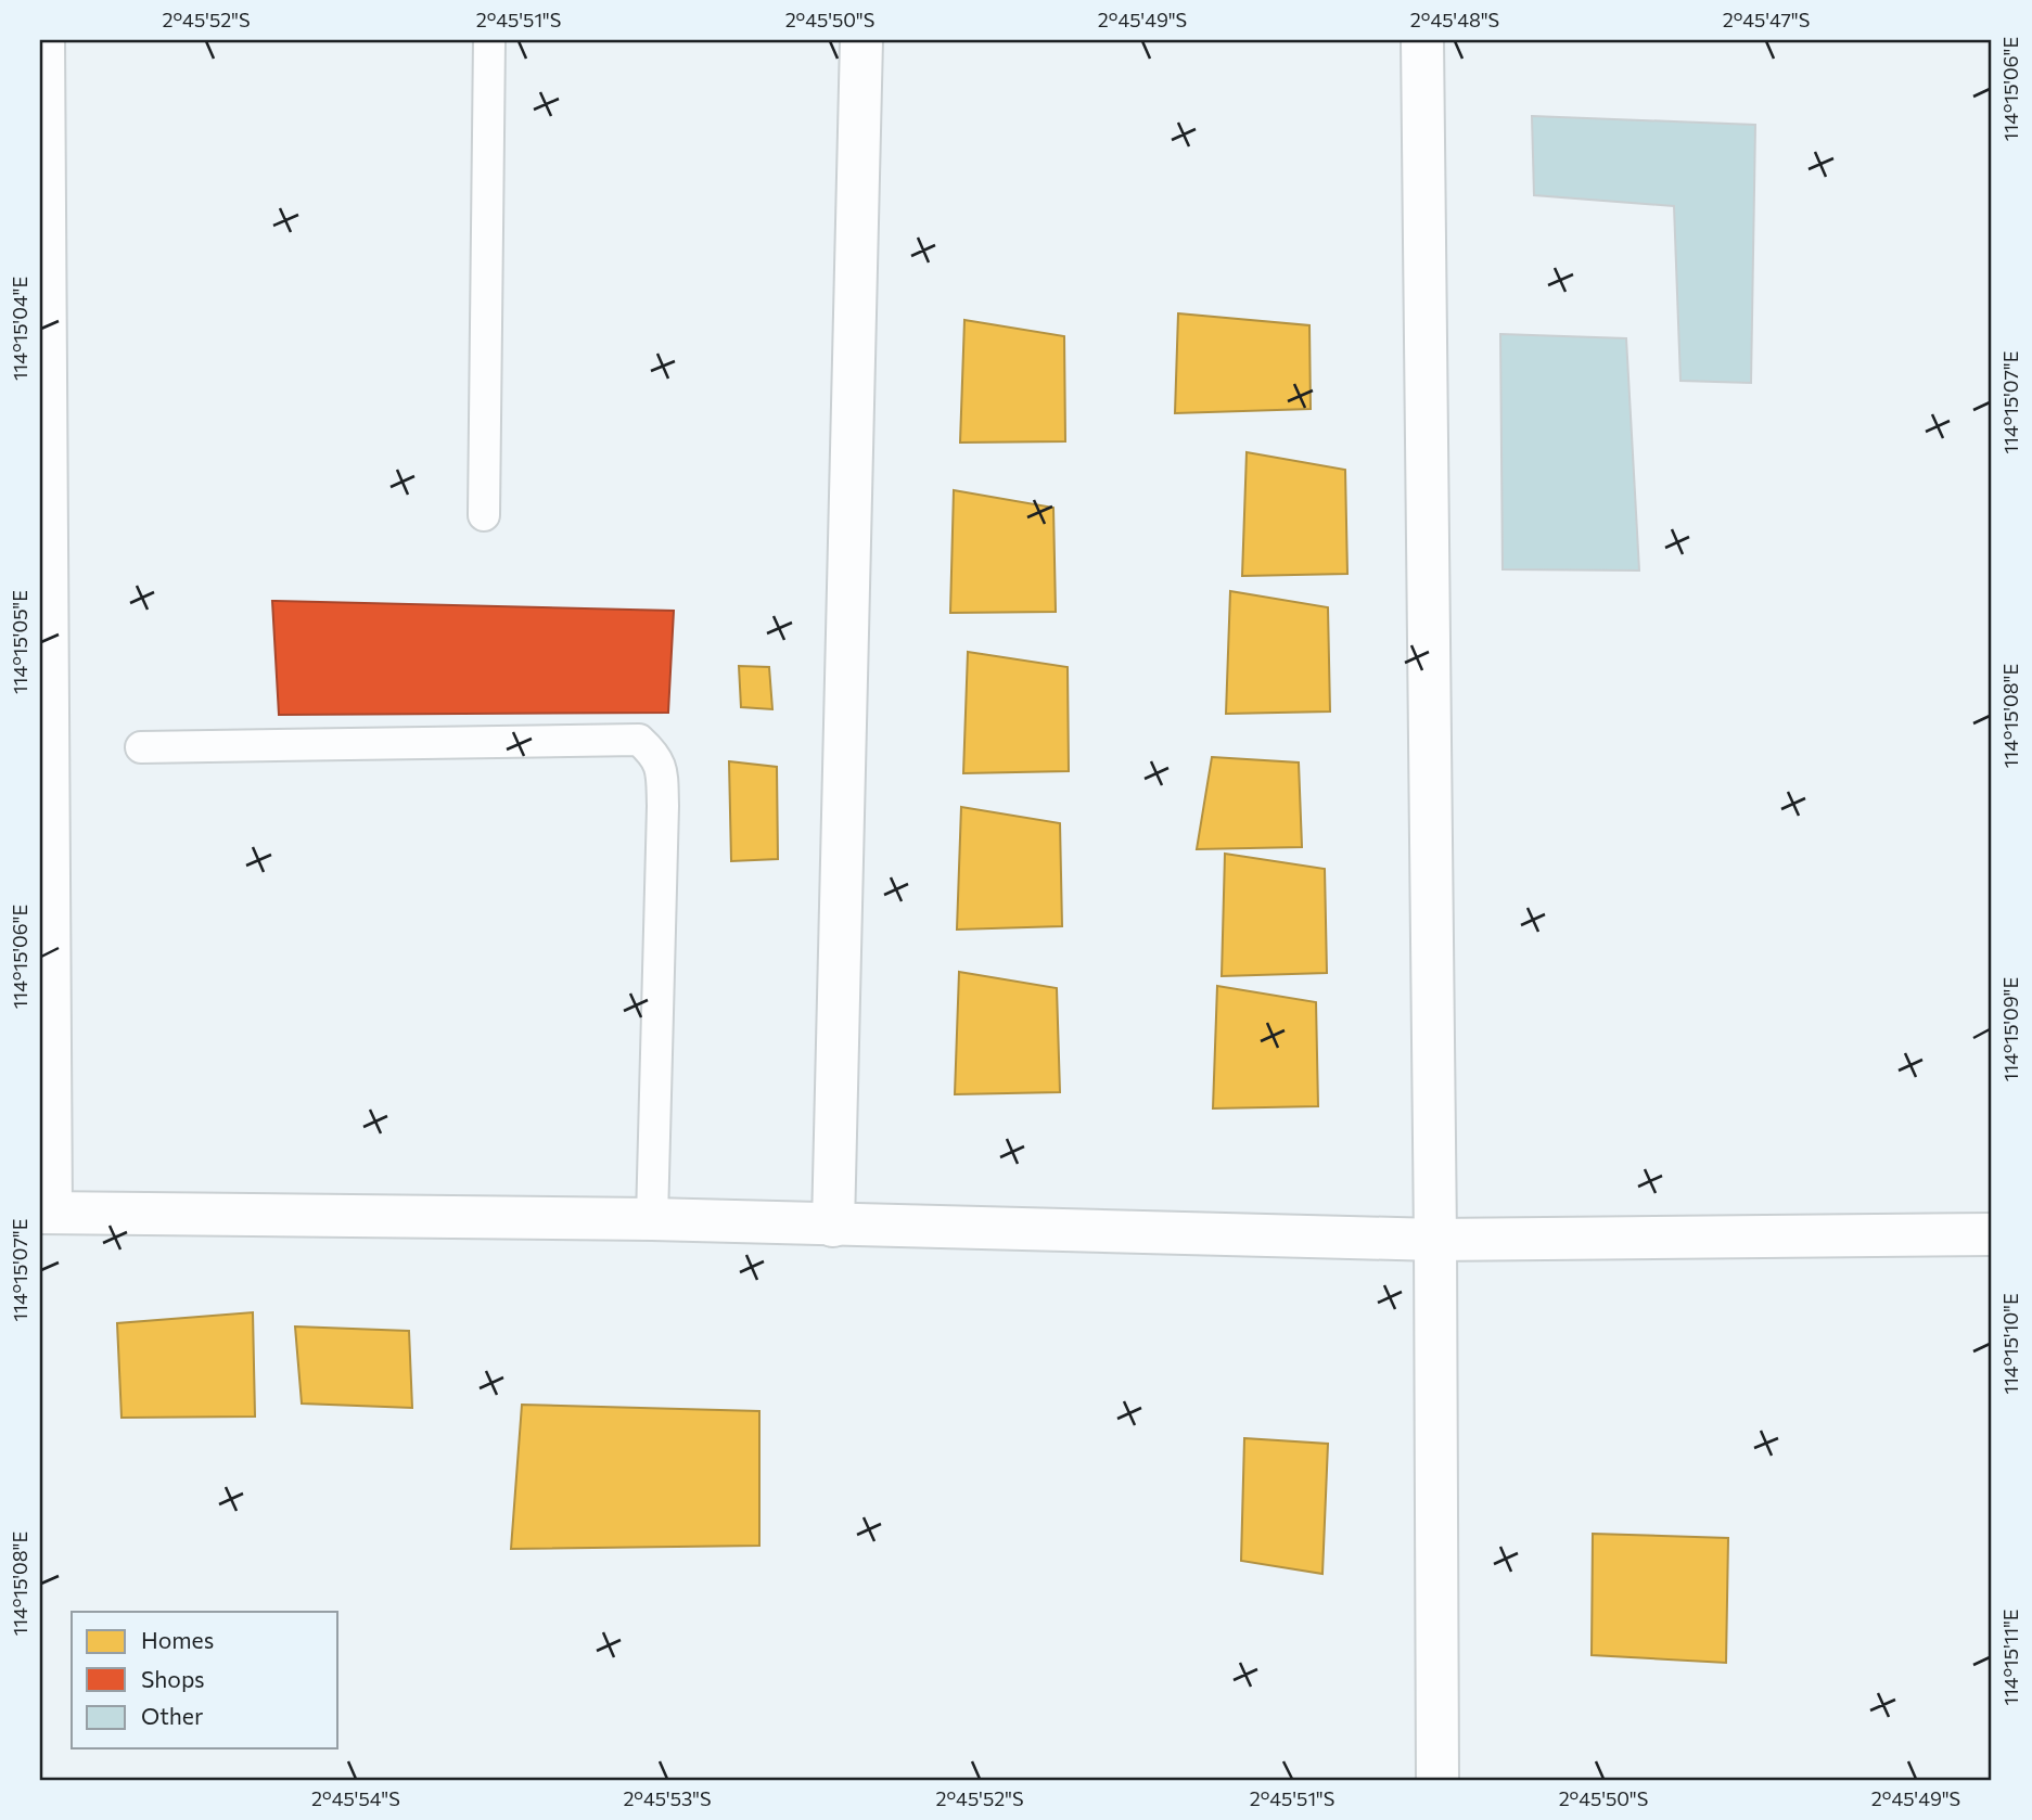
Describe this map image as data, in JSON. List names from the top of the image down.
{
  "legend": ["Homes", "Shops", "Other"],
  "coordinates": [
    "2°45'52\"S",
    "2°45'51\"S",
    "2°45'50\"S",
    "2°45'49\"S",
    "2°45'48\"S",
    "2°45'47\"S",
    "114°15'06\"E",
    "114°15'04\"E",
    "114°15'07\"E",
    "114°15'05\"E",
    "114°15'08\"E",
    "114°15'09\"E",
    "114°15'10\"E",
    "114°15'11\"E",
    "2°45'54\"S",
    "2°45'53\"S"
  ]
}
